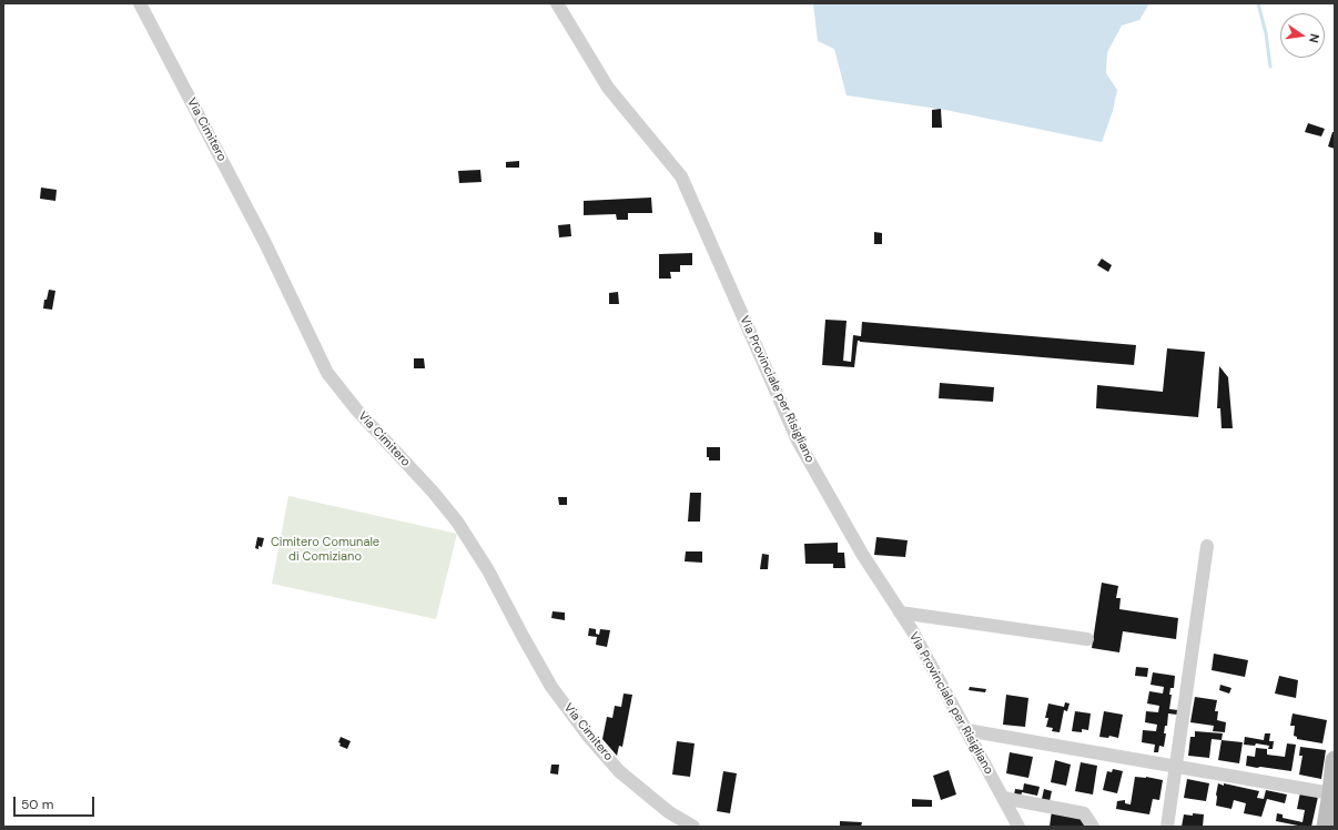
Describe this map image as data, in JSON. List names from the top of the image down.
{
  "streets": {
    "street": ["Via Cimitero", "Via Provinciale per Risigliano"]
  },
  "parks": ["Cimitero Comunale di Comiziano"],
  "scale_bar": "50 m",
  "north": "right"
}
